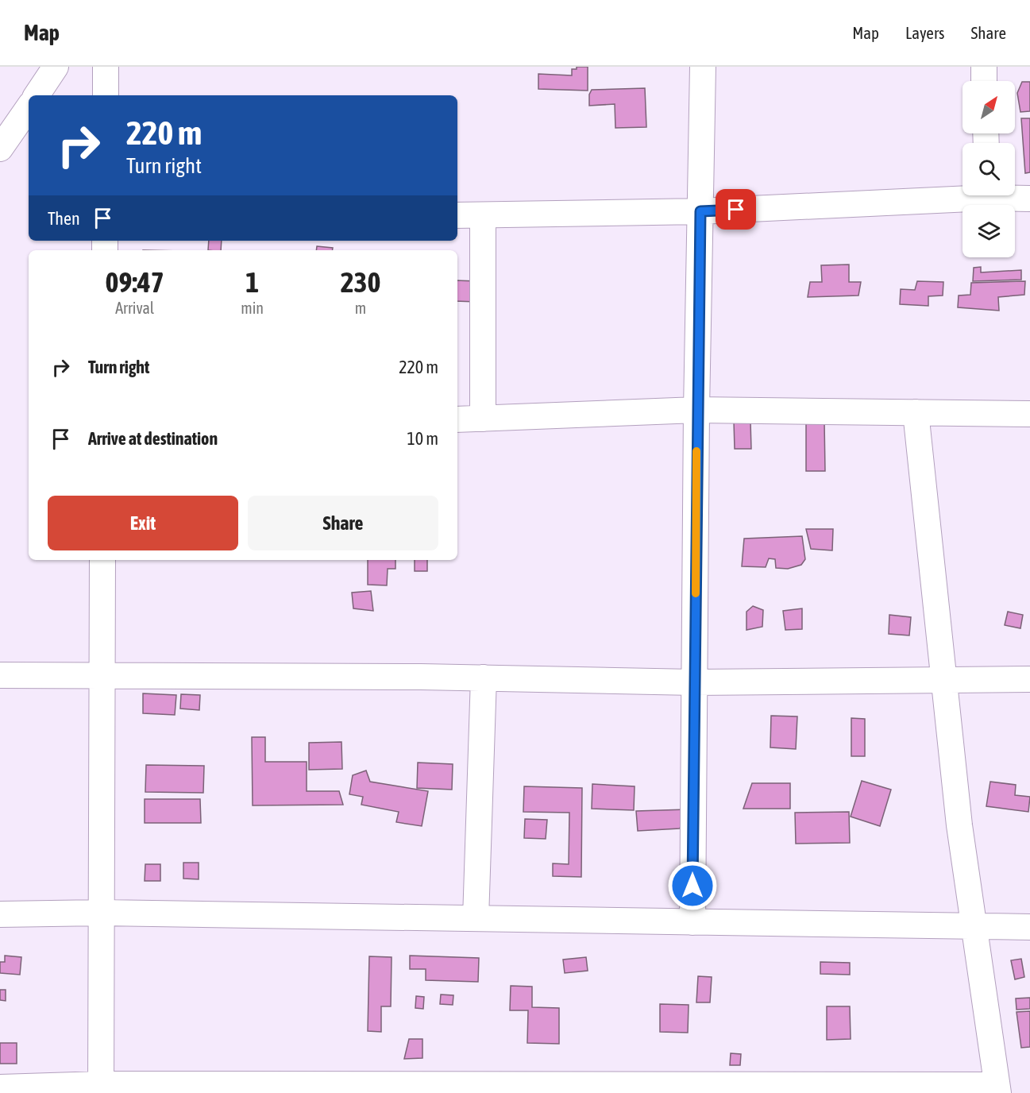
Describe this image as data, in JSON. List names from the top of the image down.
{
  "north": "top right",
  "page": {
    "header": "Map",
    "nav": ["Map", "Layers", "Share"],
    "turn": ["220 m", "Turn right"],
    "then": "Then",
    "eta": [
      "09:47",
      "Arrival",
      "1",
      "min",
      "230",
      "m"
    ],
    "list": [
      {
        "name": "Turn right",
        "value": "220 m"
      },
      {
        "name": "Arrive at destination",
        "value": "10 m"
      }
    ],
    "buttons": ["Exit", "Share"]
  }
}
